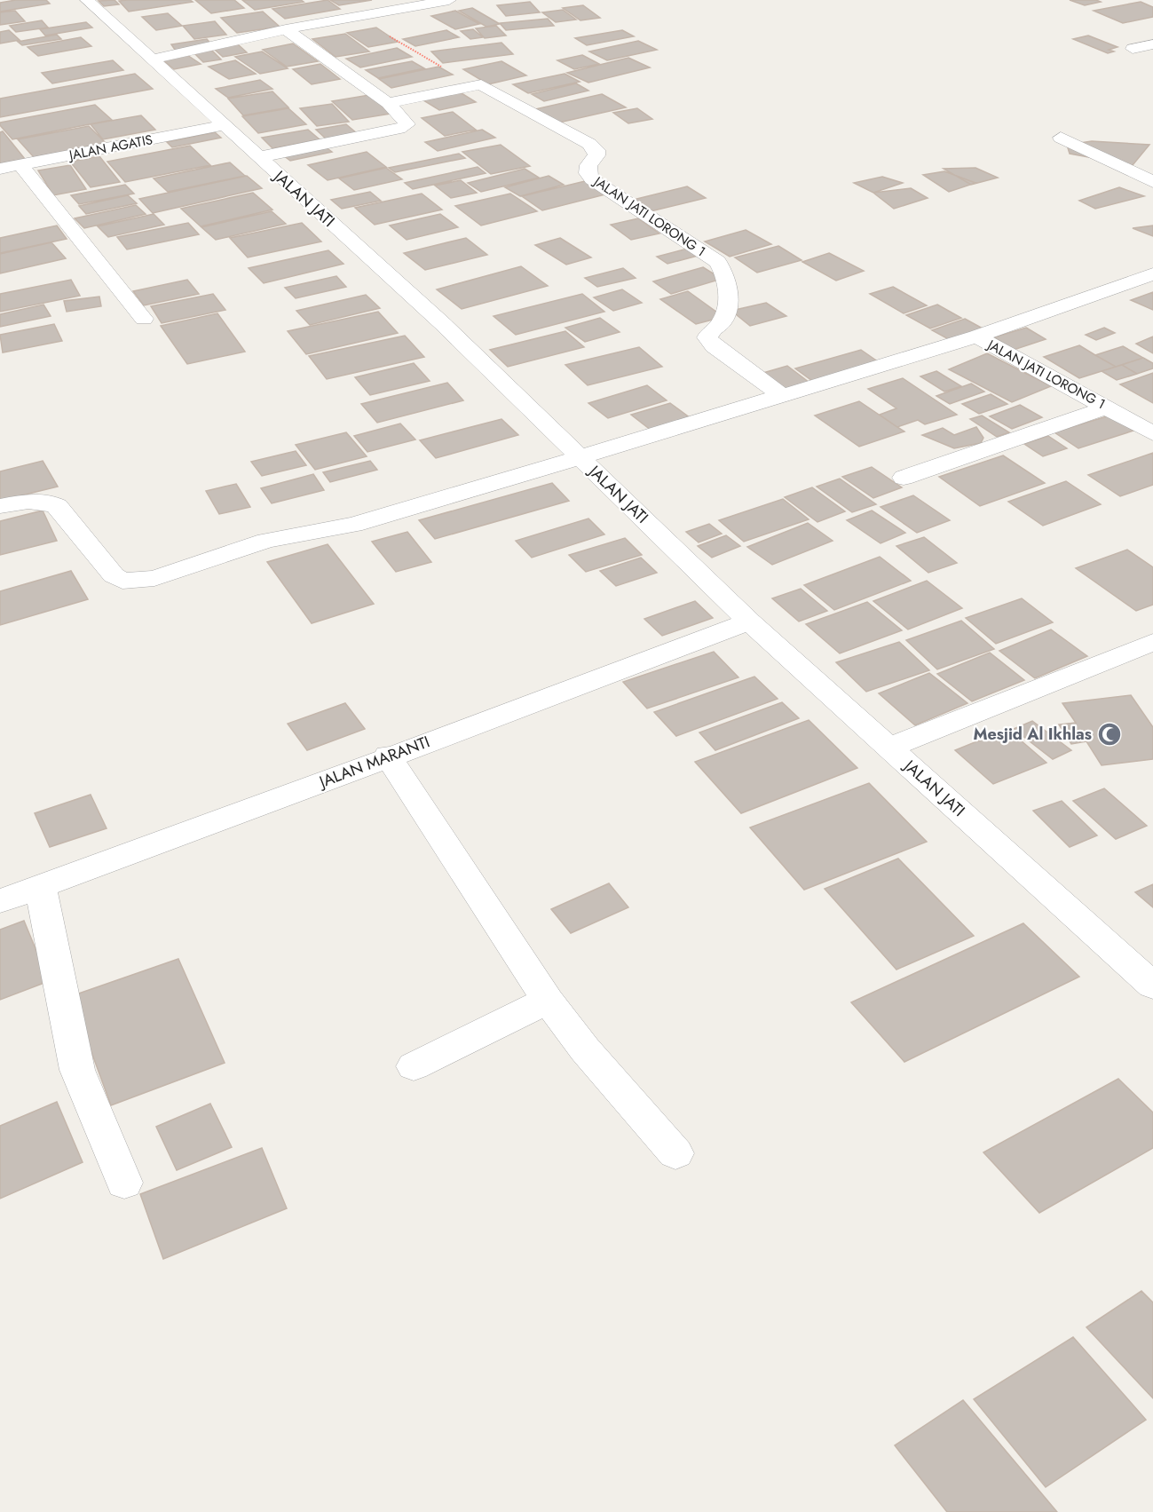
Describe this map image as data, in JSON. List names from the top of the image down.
{
  "streets": {
    "street": [
      "JALAN AGATIS",
      "JALAN JATI",
      "JALAN JATI LORONG 1",
      "JALAN MARANTI"
    ]
  },
  "crossings": [
    ["JALAN AGATIS", "JALAN JATI"],
    ["JALAN JATI", "JALAN JATI LORONG 1"],
    ["JALAN JATI", "JALAN MARANTI"]
  ],
  "places": {
    "mosque": ["Mesjid Al Ikhlas"]
  }
}
